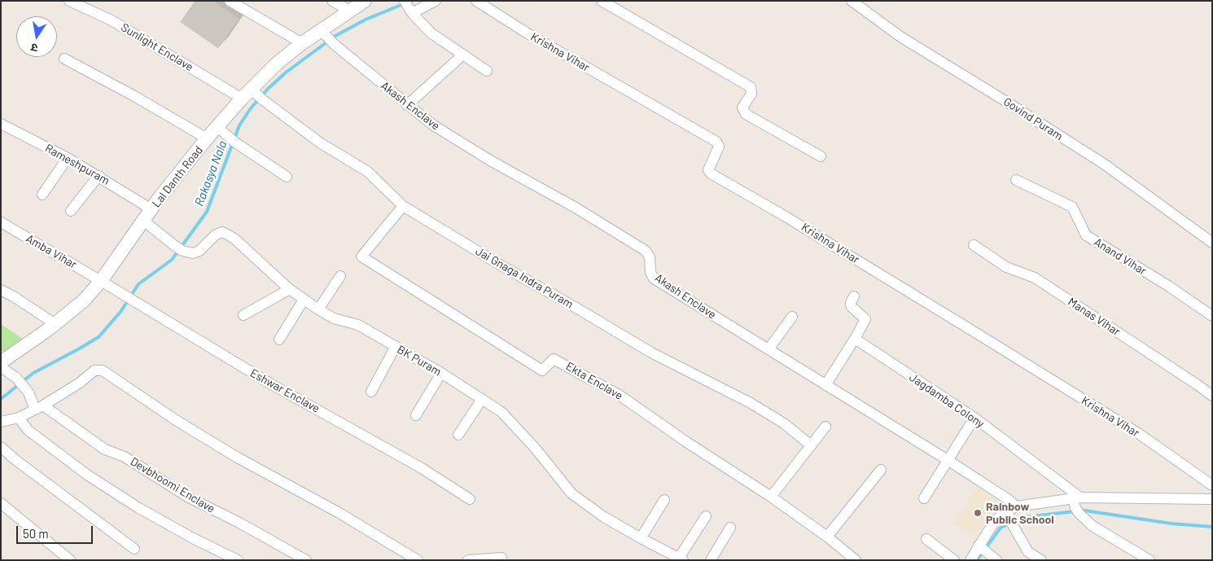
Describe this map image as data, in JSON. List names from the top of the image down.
{
  "streets": {
    "street": [
      "Sunlight Enclave",
      "Krishna Vihar",
      "Akash Enclave",
      "Govind Puram",
      "Rameshpuram",
      "Lal Danth Road",
      "Amba Vihar",
      "Anand Vihar",
      "Jai Gnaga Indra Puram",
      "Manas Vihar",
      "BK Puram",
      "Ekta Enclave",
      "Eshwar Enclave",
      "Jagdamba Colony",
      "Devbhoomi Enclave"
    ]
  },
  "crossings": [
    ["Sunlight Enclave", "Lal Danth Road"],
    ["Sunlight Enclave", "Jai Gnaga Indra Puram"],
    ["Akash Enclave", "Lal Danth Road"],
    ["Rameshpuram", "Lal Danth Road"],
    ["Lal Danth Road", "Amba Vihar"],
    ["Lal Danth Road", "Jai Gnaga Indra Puram"],
    ["Lal Danth Road", "BK Puram"],
    ["Lal Danth Road", "Eshwar Enclave"],
    ["Amba Vihar", "Eshwar Enclave"],
    ["Jai Gnaga Indra Puram", "Ekta Enclave"]
  ],
  "water": ["Rakasya Nala"],
  "places": ["Rainbow Public School"],
  "scale_bar": "50 m",
  "north": "bottom"
}
